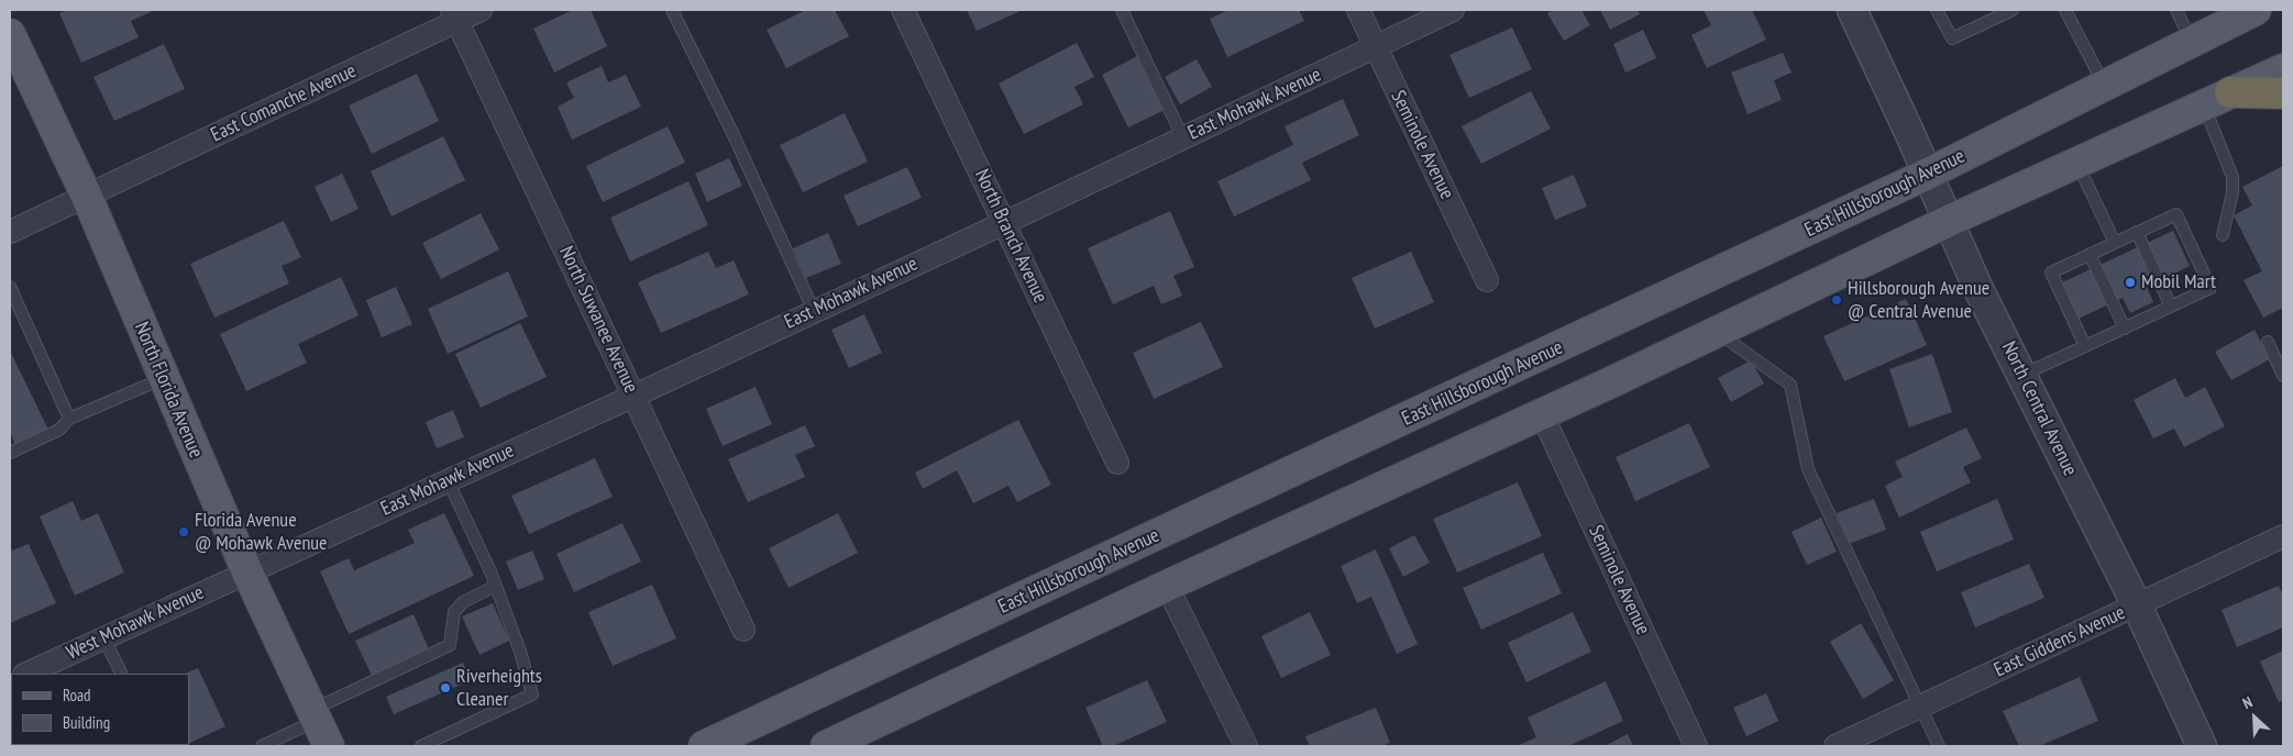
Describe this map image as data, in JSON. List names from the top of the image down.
{
  "streets": {
    "main road": ["East Hillsborough Avenue", "North Florida Avenue"],
    "street": [
      "East Comanche Avenue",
      "East Mohawk Avenue",
      "Seminole Avenue",
      "North Branch Avenue",
      "North Suwanee Avenue",
      "North Central Avenue",
      "West Mohawk Avenue",
      "East Giddens Avenue"
    ]
  },
  "crossings": [
    ["East Comanche Avenue", "North Suwanee Avenue"],
    ["East Comanche Avenue", "North Florida Avenue"],
    ["East Mohawk Avenue", "Seminole Avenue"],
    ["East Mohawk Avenue", "North Branch Avenue"],
    ["East Mohawk Avenue", "North Suwanee Avenue"],
    ["East Mohawk Avenue", "North Florida Avenue"],
    ["East Mohawk Avenue", "West Mohawk Avenue"],
    ["East Hillsborough Avenue", "North Central Avenue"],
    ["North Florida Avenue", "West Mohawk Avenue"],
    ["North Central Avenue", "East Giddens Avenue"]
  ],
  "places": [
    "Mobil Mart",
    "Hillsborough Avenue @ Central Avenue",
    "Florida Avenue @ Mohawk Avenue",
    "Riverheights Cleaner"
  ],
  "legend": ["Road", "Building"],
  "north": "top left"
}
